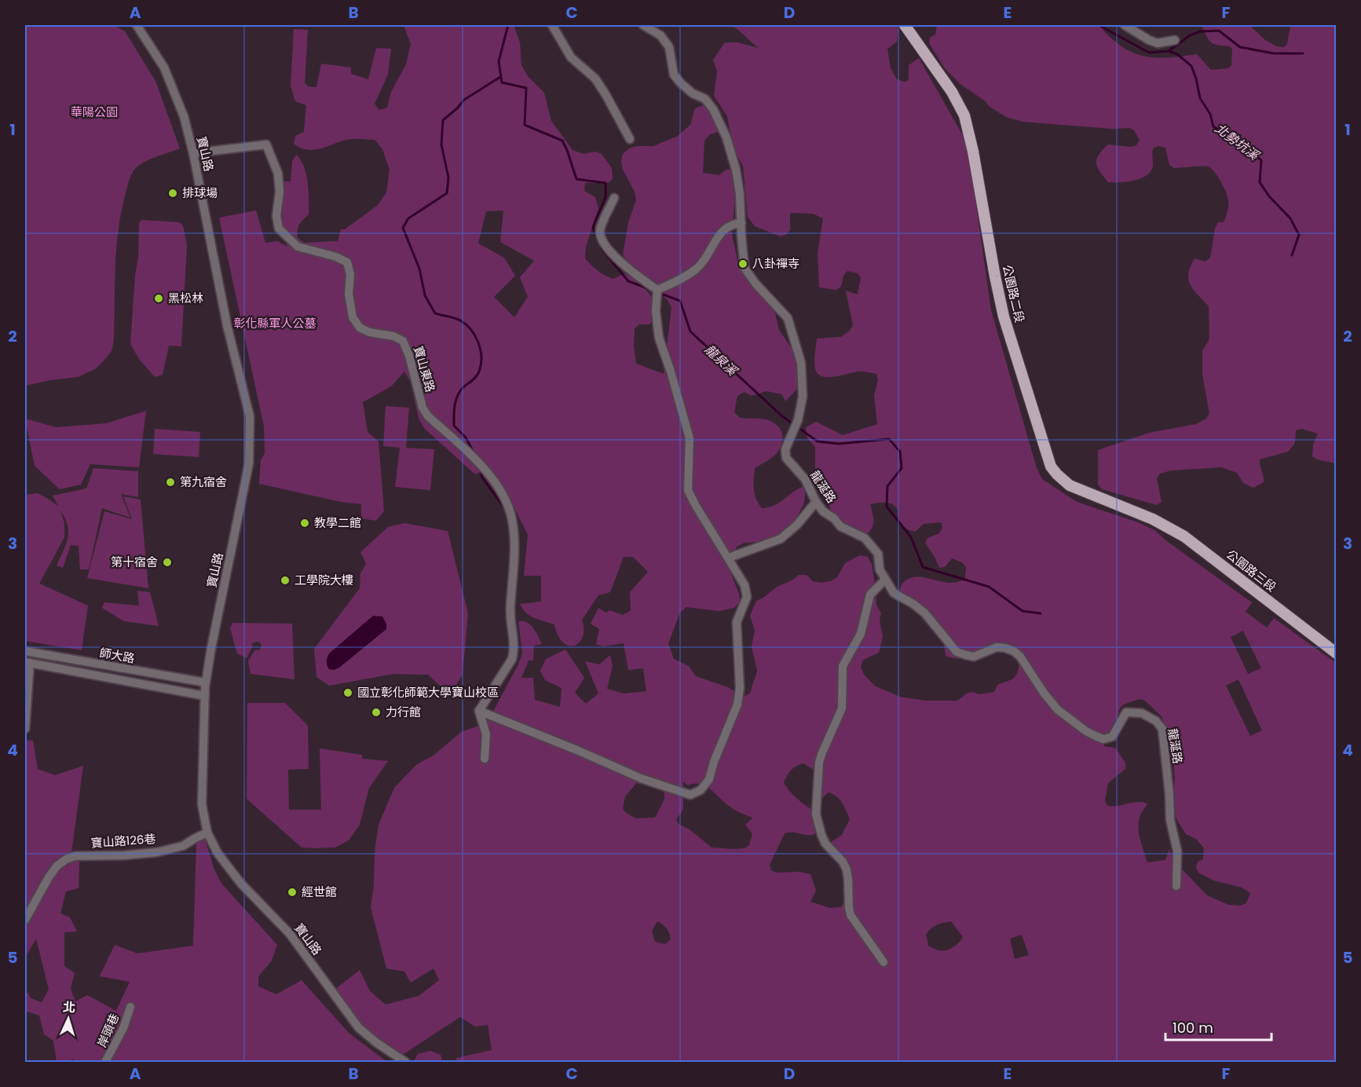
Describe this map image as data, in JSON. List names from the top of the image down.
{
  "streets": {
    "main road": ["公園路二段", "公園路三段"],
    "street": [
      "寶山路",
      "寶山東路",
      "龍涎路",
      "師大路",
      "寶山路126巷",
      "岸頭巷"
    ]
  },
  "crossings": [
    ["寶山路", "寶山東路"],
    ["寶山路", "師大路"],
    ["寶山路", "寶山路126巷"],
    ["公園路二段", "公園路三段"]
  ],
  "water": ["北勢坑溪", "龍泉溪"],
  "parks": ["華陽公園", "彰化縣軍人公墓"],
  "places": [
    "排球場",
    "八卦禪寺",
    "黑松林",
    "第九宿舍",
    "教學二館",
    "第十宿舍",
    "工學院大樓",
    "國立彰化師範大學寶山校區",
    "力行館",
    "經世館"
  ],
  "scale_bar": "100 m",
  "north": "top",
  "grid": {
    "columns": [
      "A",
      "B",
      "C",
      "D",
      "E",
      "F"
    ],
    "rows": [
      "1",
      "2",
      "3",
      "4",
      "5"
    ]
  }
}
